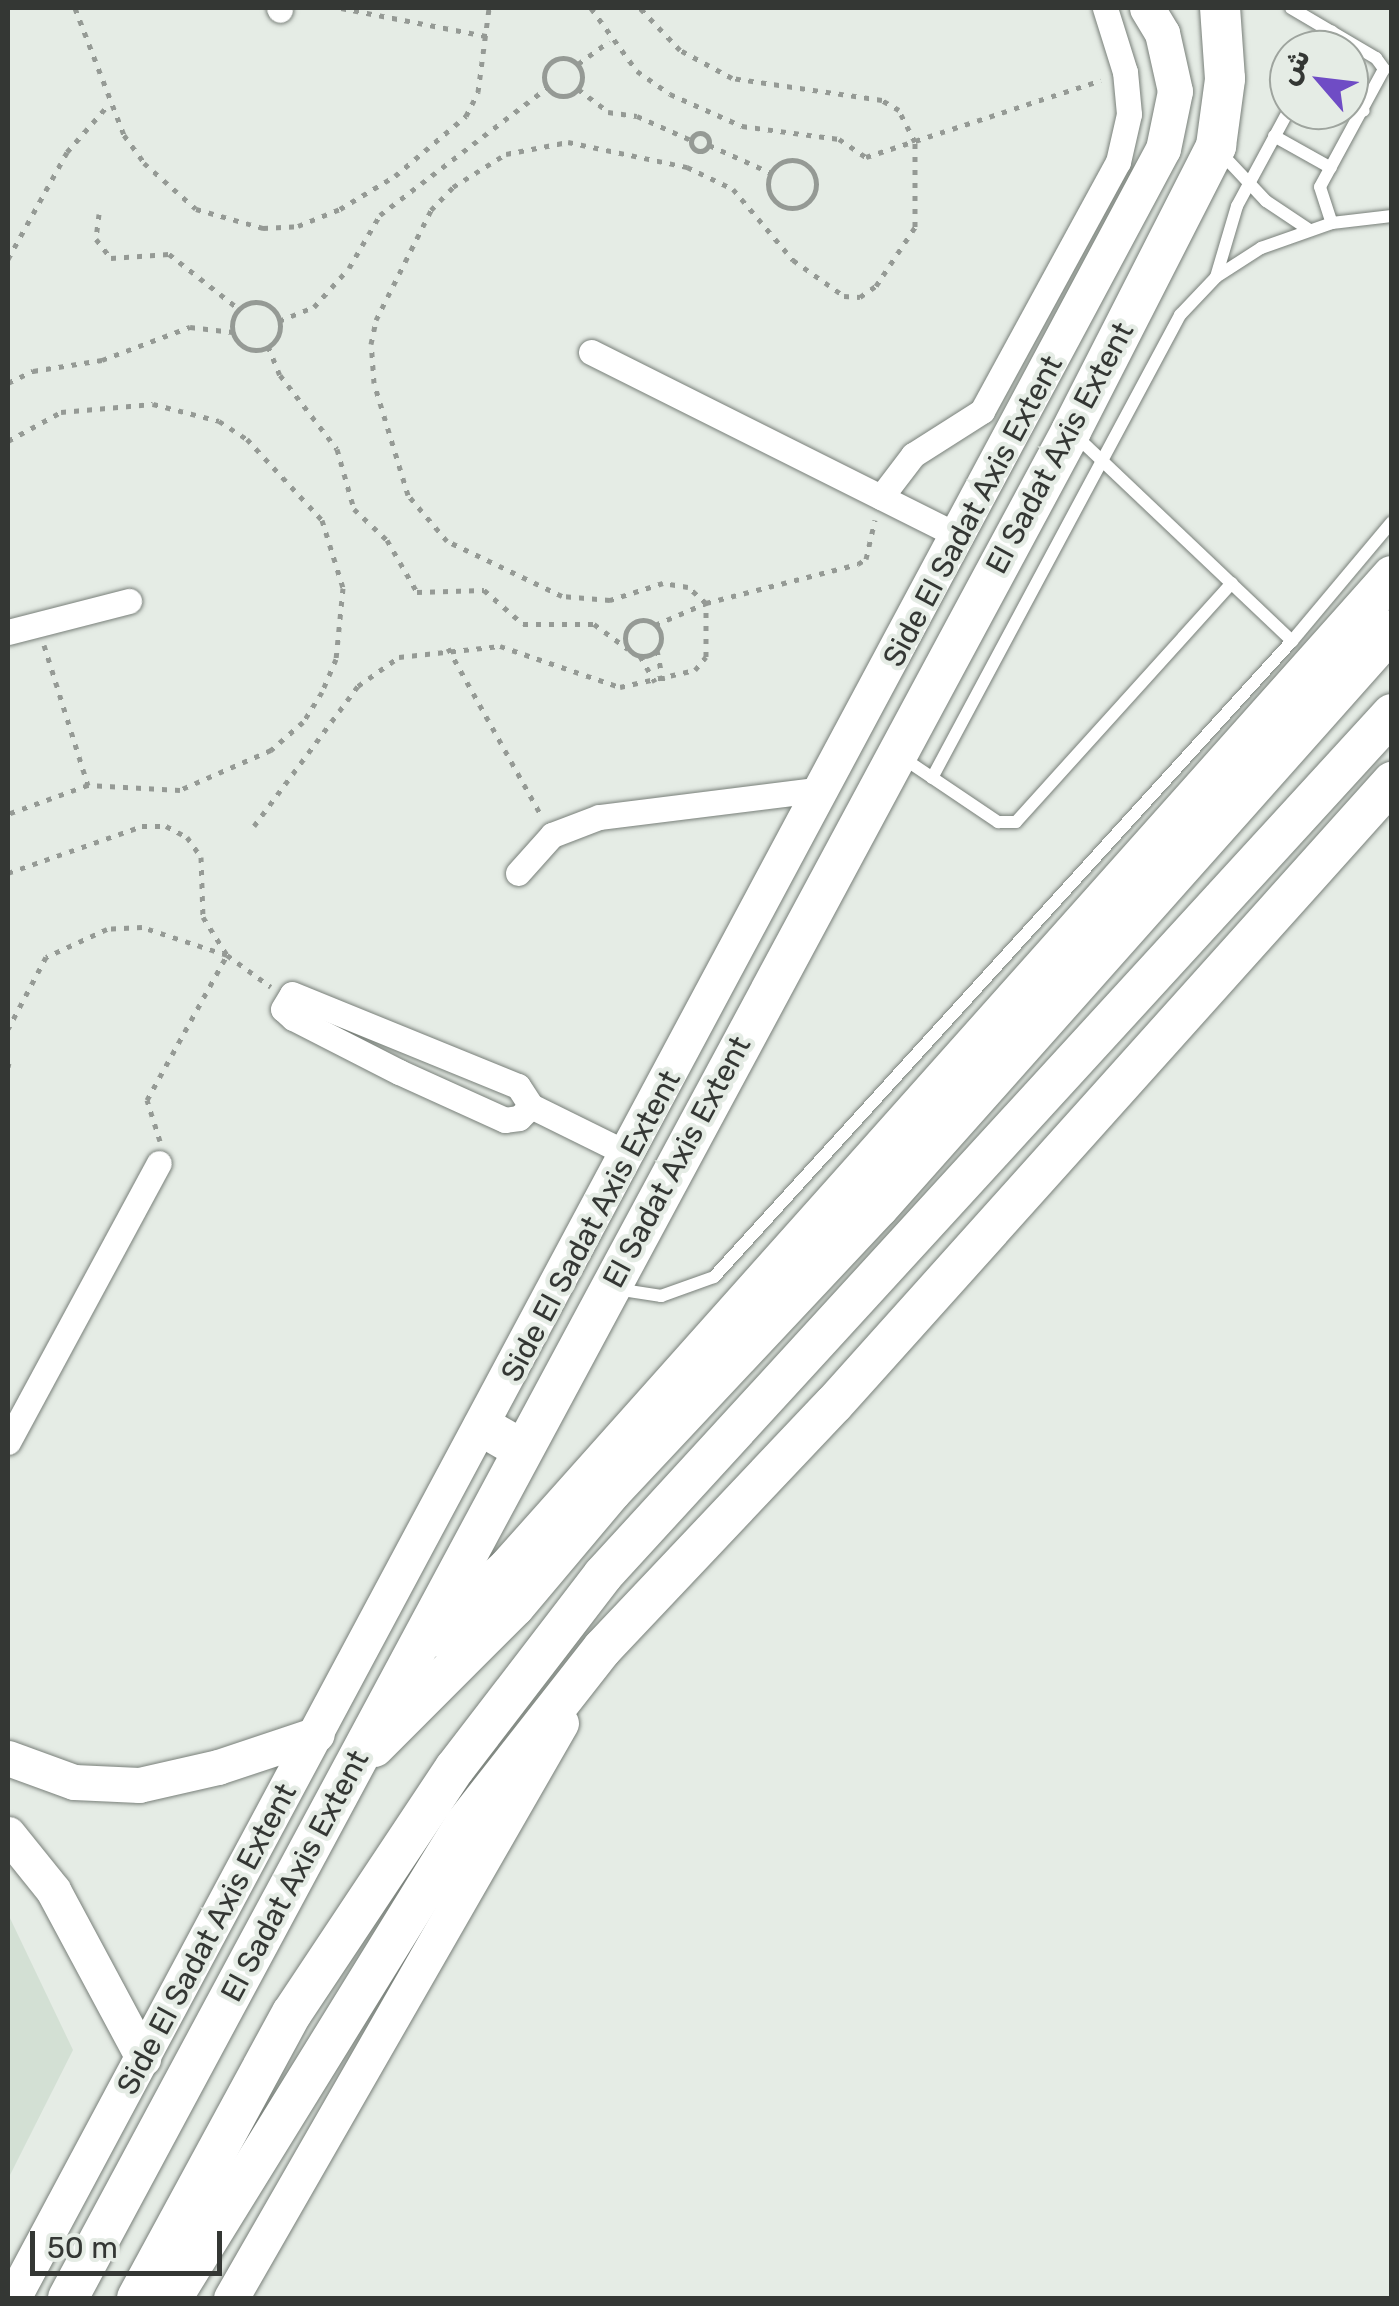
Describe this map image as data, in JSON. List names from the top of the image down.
{
  "streets": {
    "main road": ["El Sadat Axis Extent"],
    "street": ["Side El Sadat Axis Extent"]
  },
  "scale_bar": "50 m",
  "north": "top left"
}
